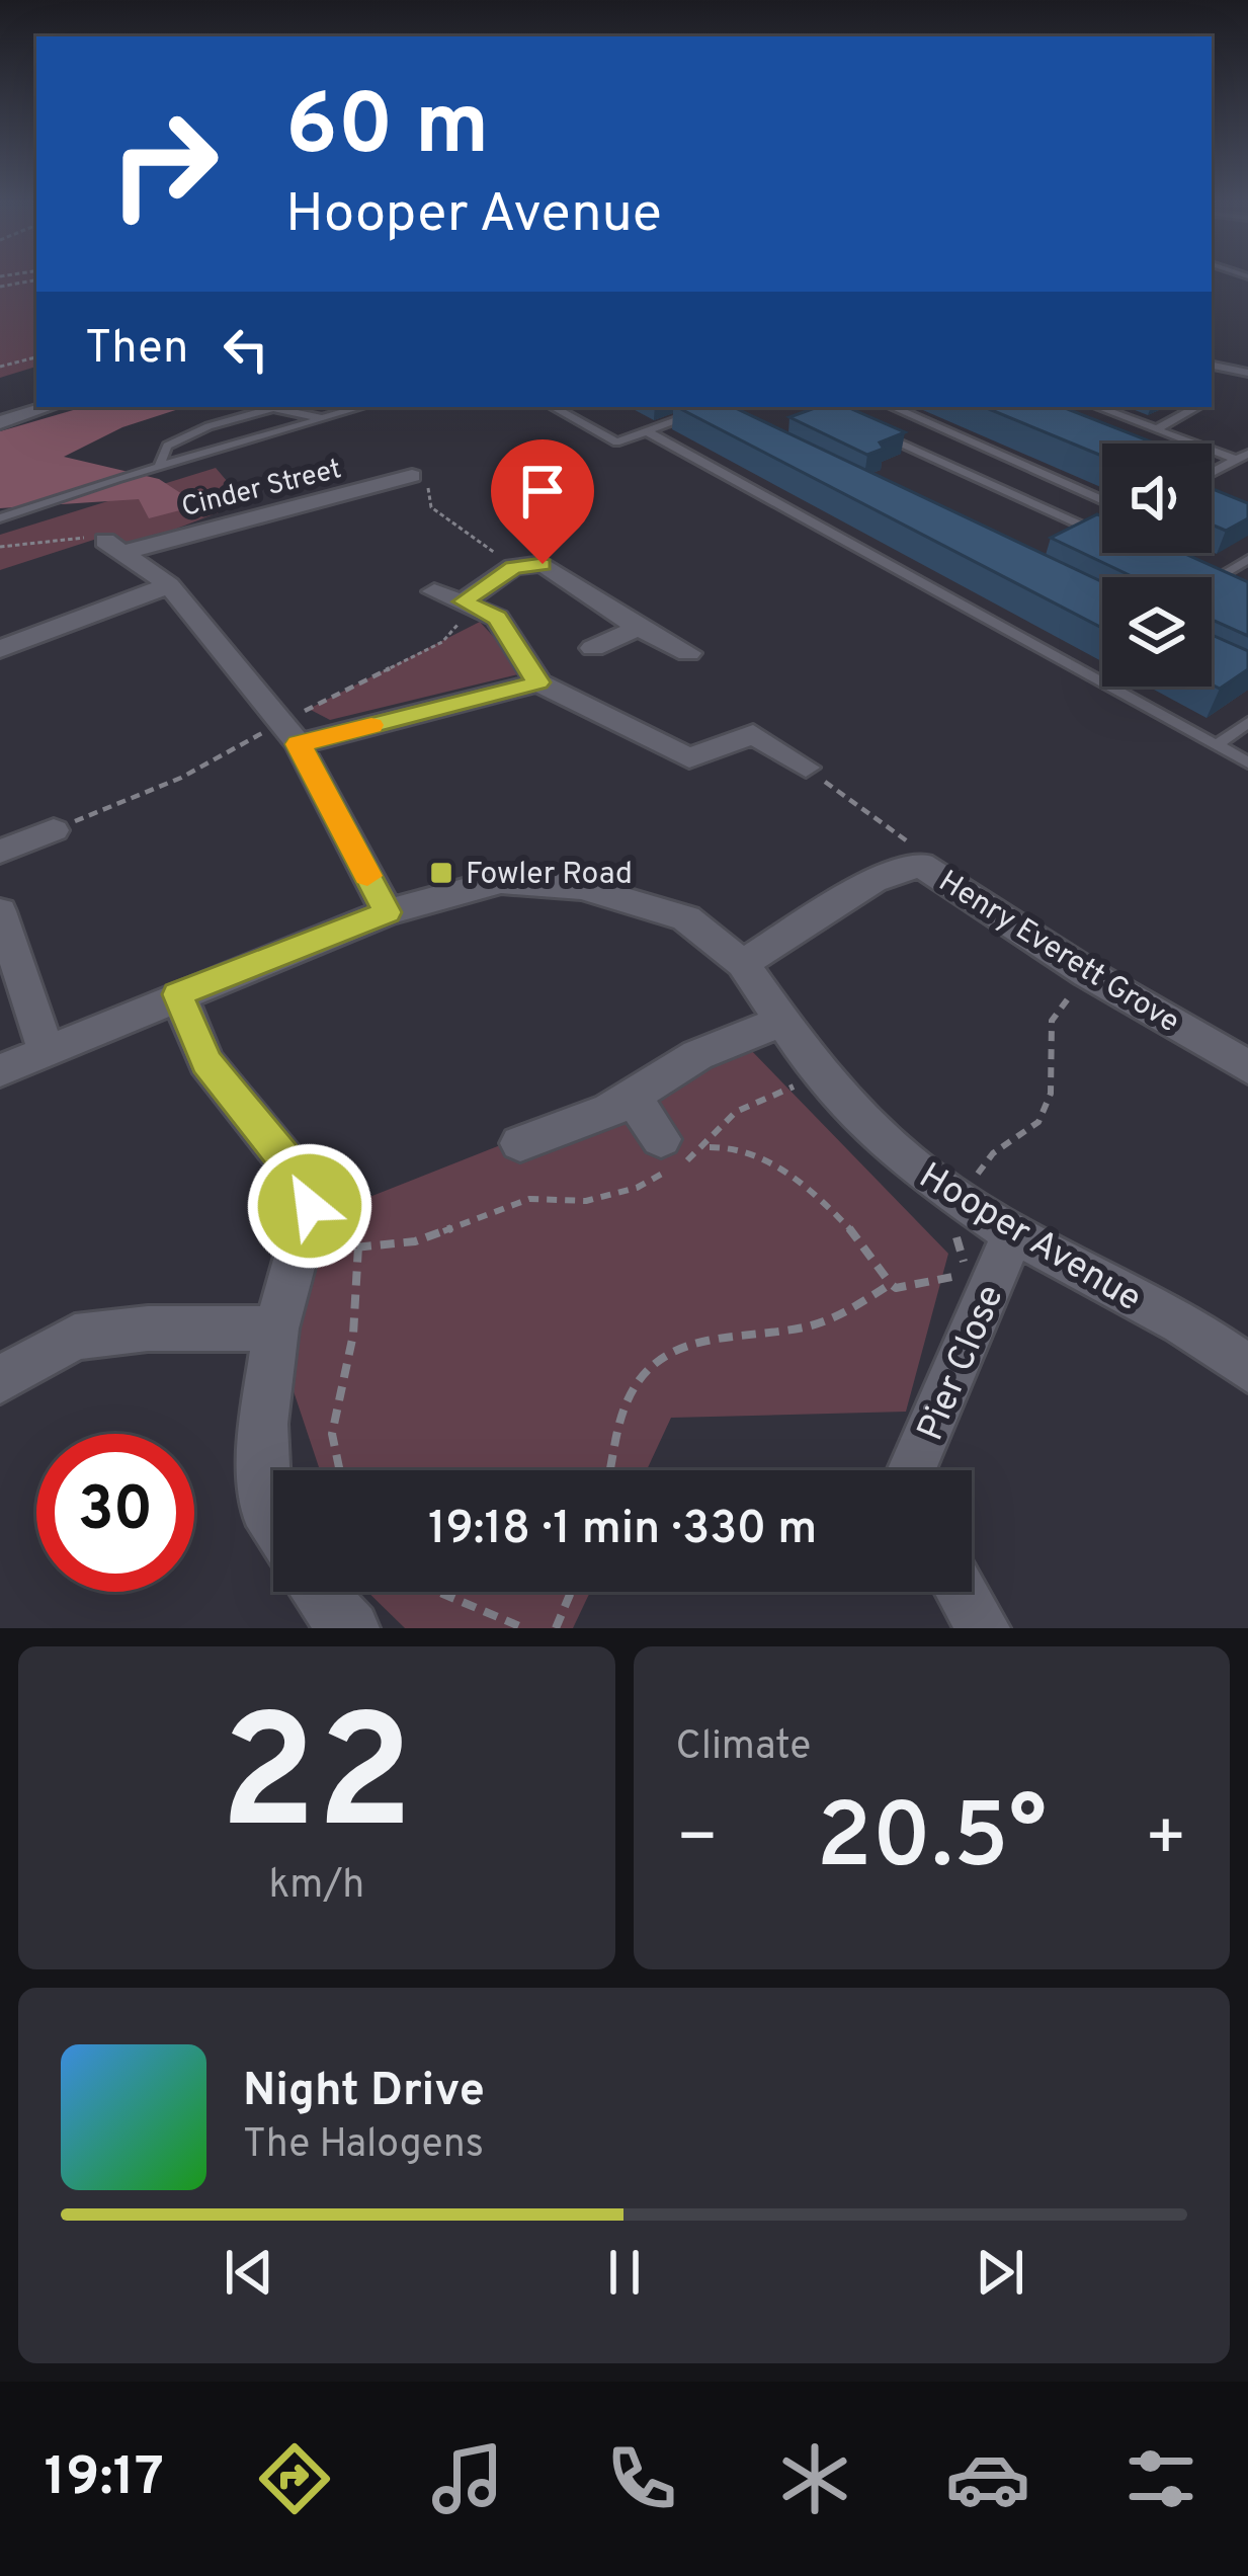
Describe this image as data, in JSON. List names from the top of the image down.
{
  "streets": {
    "street": [
      "Cinder Street",
      "Henry Everett Grove",
      "Hooper Avenue",
      "Pier Close"
    ]
  },
  "crossings": [
    ["Henry Everett Grove", "Hooper Avenue"],
    ["Hooper Avenue", "Pier Close"]
  ],
  "places": {
    "transit": ["Fowler Road"]
  },
  "page": {
    "turn": ["60 m", "Hooper Avenue"],
    "then": "Then",
    "limit": "30",
    "trip": "19:18 · 1 min · 330 m",
    "tile": [
      ["22", "km/h"],
      "Climate"
    ],
    "heat": ["−", "20.5°", "+"],
    "song": ["Night Drive", "The Halogens"],
    "tabs": "19:17"
  }
}
